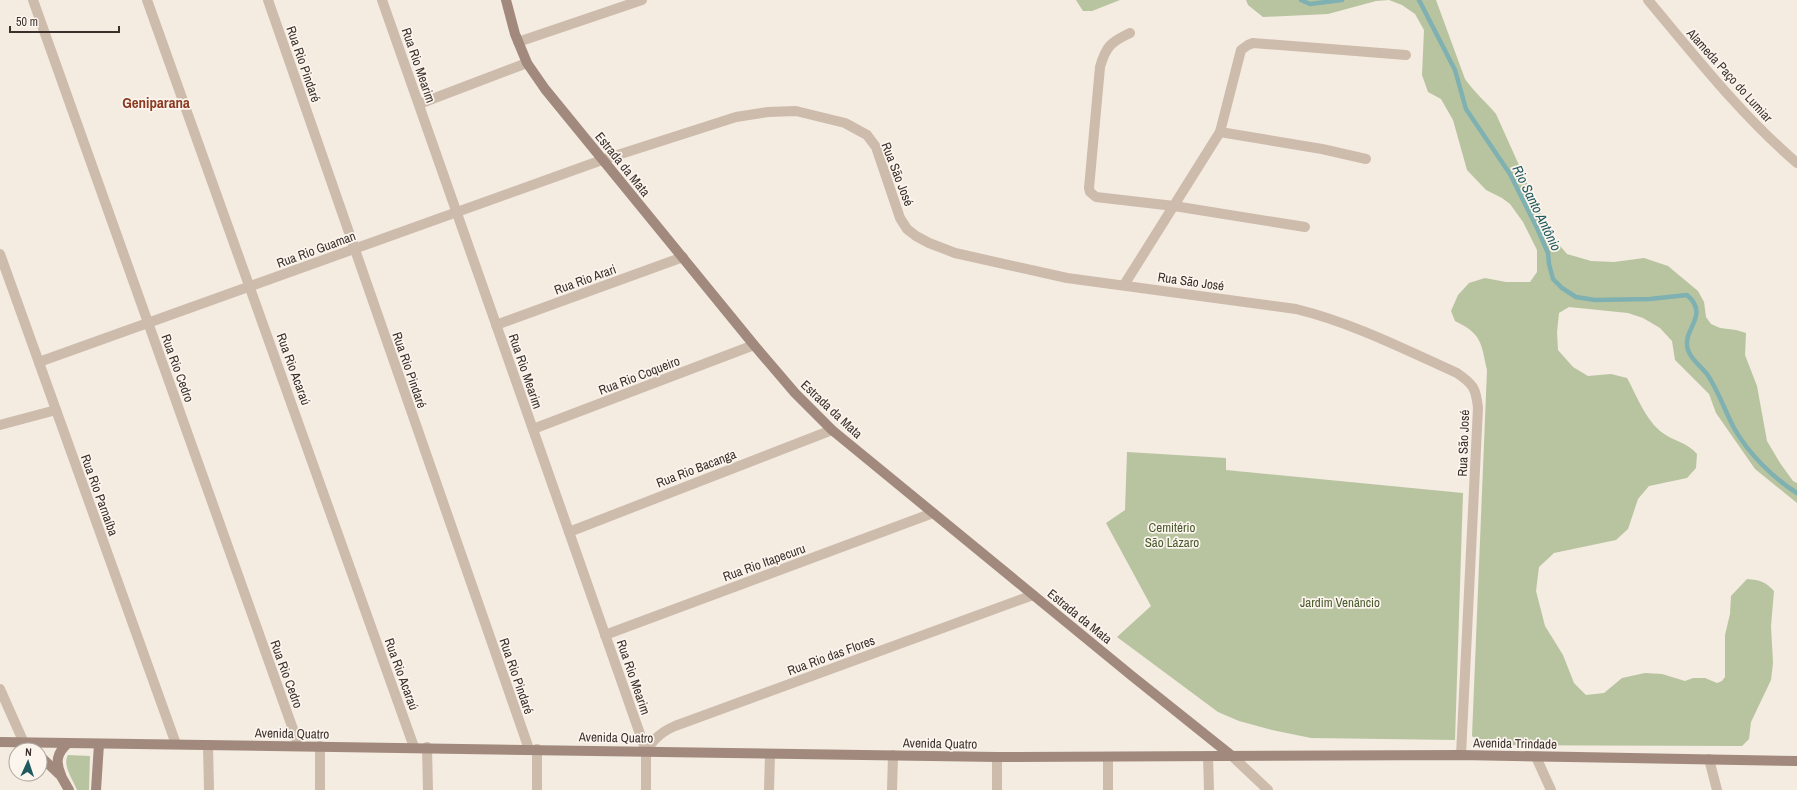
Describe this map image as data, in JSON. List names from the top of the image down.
{
  "streets": {
    "main road": ["Estrada da Mata", "Avenida Quatro", "Avenida Trindade"],
    "street": [
      "Rua Rio Pindaré",
      "Rua Rio Mearim",
      "Alameda Paço do Lumiar",
      "Rua São José",
      "Rua Rio Guaman",
      "Rua Rio Arari",
      "Rua Rio Cedro",
      "Rua Rio Acaraú",
      "Rua Rio Coqueiro",
      "Rua Rio Bacanga",
      "Rua Rio Parnaíba",
      "Rua Rio Itapecuru",
      "Rua Rio das Flores"
    ]
  },
  "crossings": [
    ["Rua Rio Pindaré", "Rua Rio Guaman"],
    ["Rua Rio Pindaré", "Avenida Quatro"],
    ["Rua Rio Mearim", "Rua Rio Guaman"],
    ["Rua Rio Mearim", "Rua Rio Arari"],
    ["Rua Rio Mearim", "Rua Rio Coqueiro"],
    ["Rua Rio Mearim", "Rua Rio Bacanga"],
    ["Rua Rio Mearim", "Rua Rio Itapecuru"],
    ["Rua Rio Mearim", "Rua Rio das Flores"],
    ["Rua Rio Mearim", "Avenida Quatro"],
    ["Estrada da Mata", "Rua São José"],
    ["Estrada da Mata", "Rua Rio Guaman"],
    ["Estrada da Mata", "Rua Rio Arari"],
    ["Estrada da Mata", "Rua Rio Coqueiro"],
    ["Estrada da Mata", "Rua Rio Bacanga"],
    ["Estrada da Mata", "Rua Rio Itapecuru"],
    ["Estrada da Mata", "Rua Rio das Flores"],
    ["Estrada da Mata", "Avenida Quatro"],
    ["Estrada da Mata", "Avenida Trindade"],
    ["Rua São José", "Rua Rio Guaman"],
    ["Rua São José", "Avenida Trindade"],
    ["Rua Rio Guaman", "Rua Rio Cedro"],
    ["Rua Rio Guaman", "Rua Rio Acaraú"],
    ["Rua Rio Guaman", "Rua Rio Parnaíba"],
    ["Rua Rio Cedro", "Avenida Quatro"],
    ["Rua Rio Acaraú", "Avenida Quatro"],
    ["Rua Rio Parnaíba", "Avenida Quatro"],
    ["Rua Rio das Flores", "Avenida Quatro"],
    ["Avenida Quatro", "Avenida Trindade"]
  ],
  "districts": ["Geniparana"],
  "water": ["Rio Santo Antônio"],
  "parks": ["Cemitério São Lázaro", "Jardim Venâncio"],
  "scale_bar": "50 m",
  "north": "top"
}
